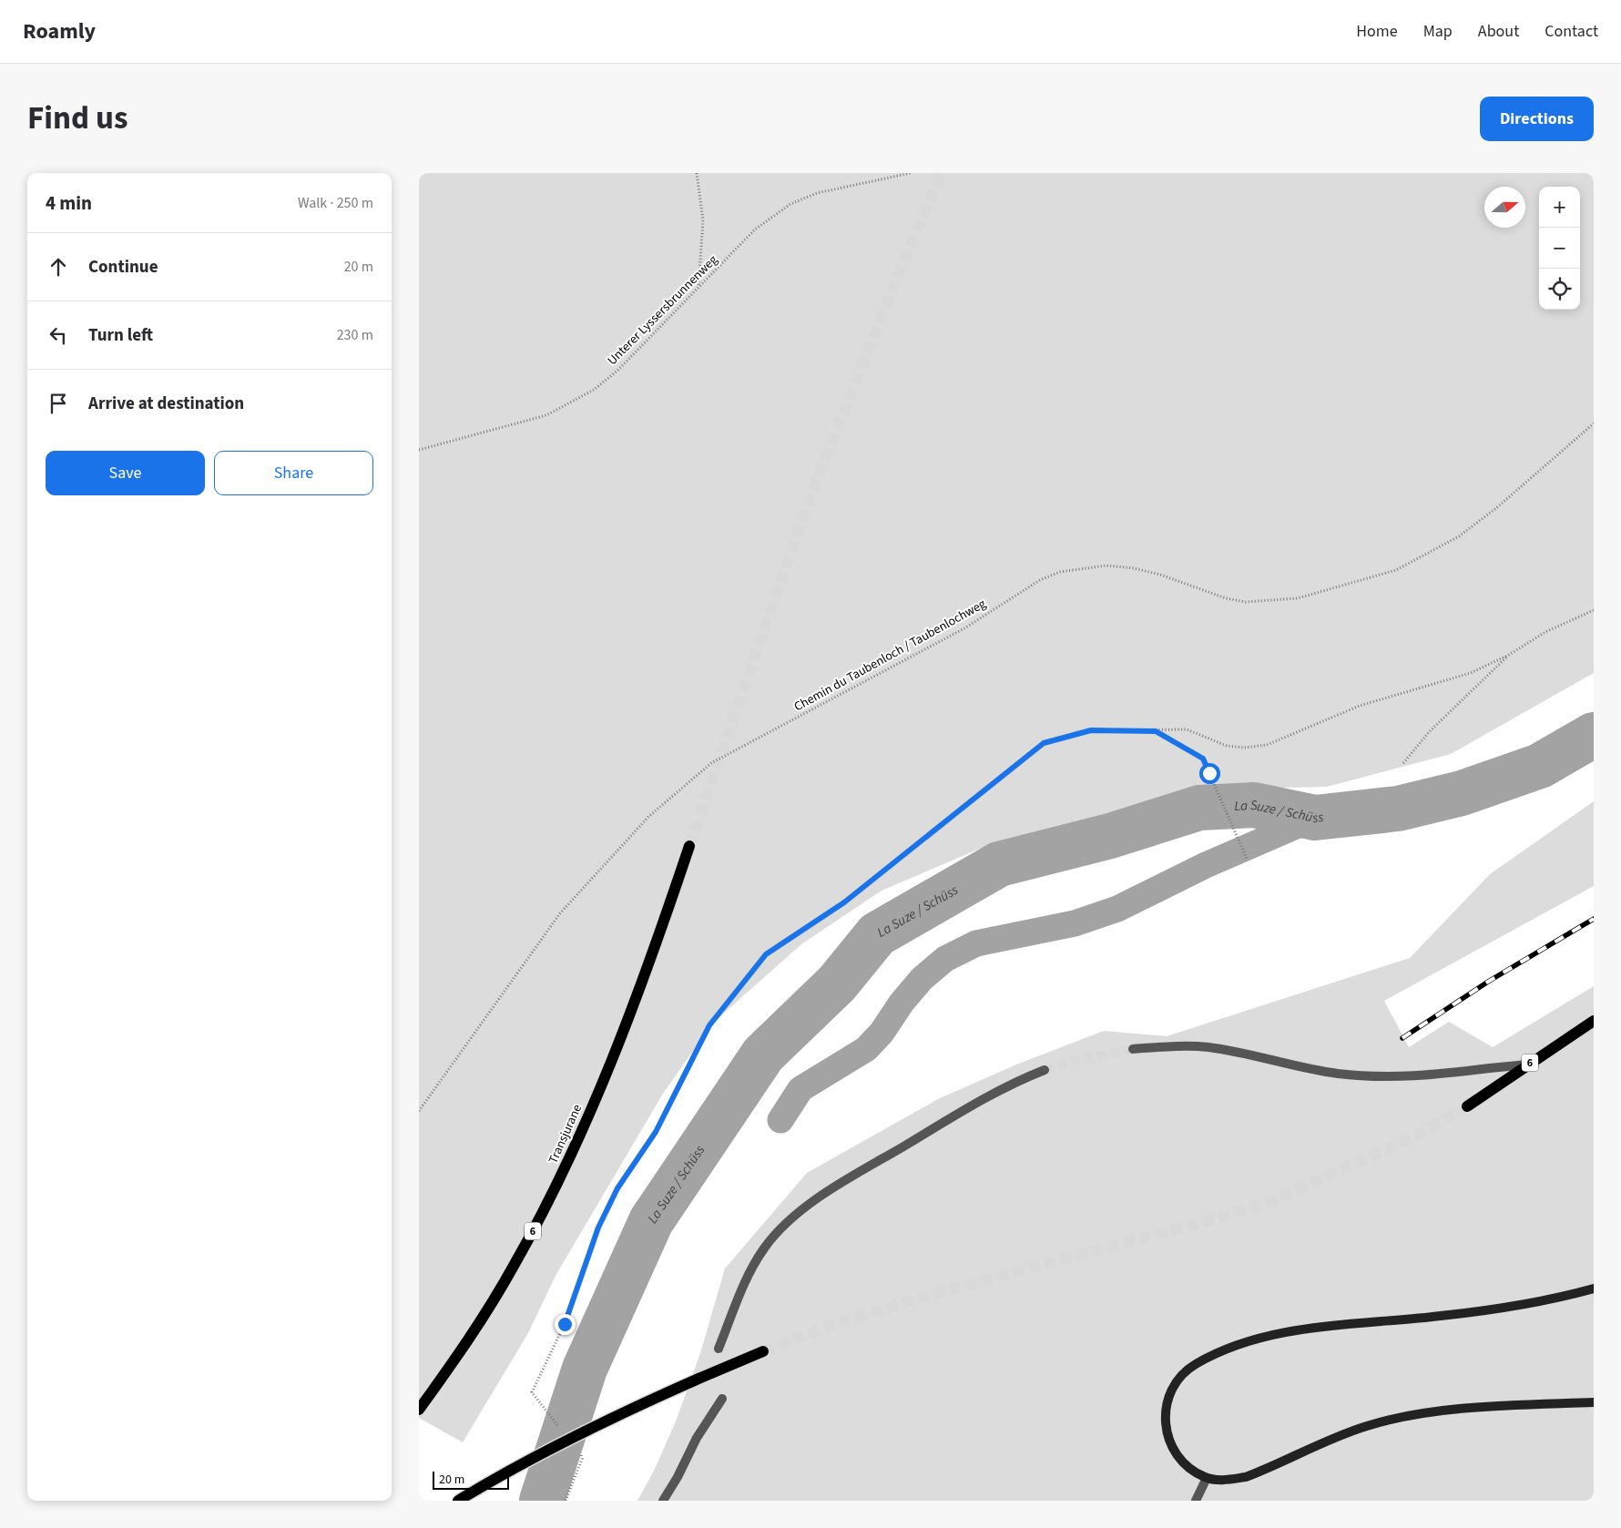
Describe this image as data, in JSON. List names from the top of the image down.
{
  "streets": {
    "main road": ["6", "Transjurane"],
    "path": ["Unterer Lyssersbrunnenweg", "Chemin du Taubenloch / Taubenlochweg"]
  },
  "water": ["La Suze / Schüss"],
  "scale_bar": "20 m",
  "north": "right",
  "page": {
    "header": "Roamly",
    "nav": [
      "Home",
      "Map",
      "About",
      "Contact"
    ],
    "title": "Find us",
    "buttons": [
      "Directions",
      ["Save", "Share"]
    ],
    "heading": ["4 min", "Walk · 250 m"],
    "map_buttons": ["+", "−"],
    "list": [
      ["Continue", "20 m"],
      ["Turn left", "230 m"],
      "Arrive at destination"
    ],
    "scale": "20 m"
  }
}
